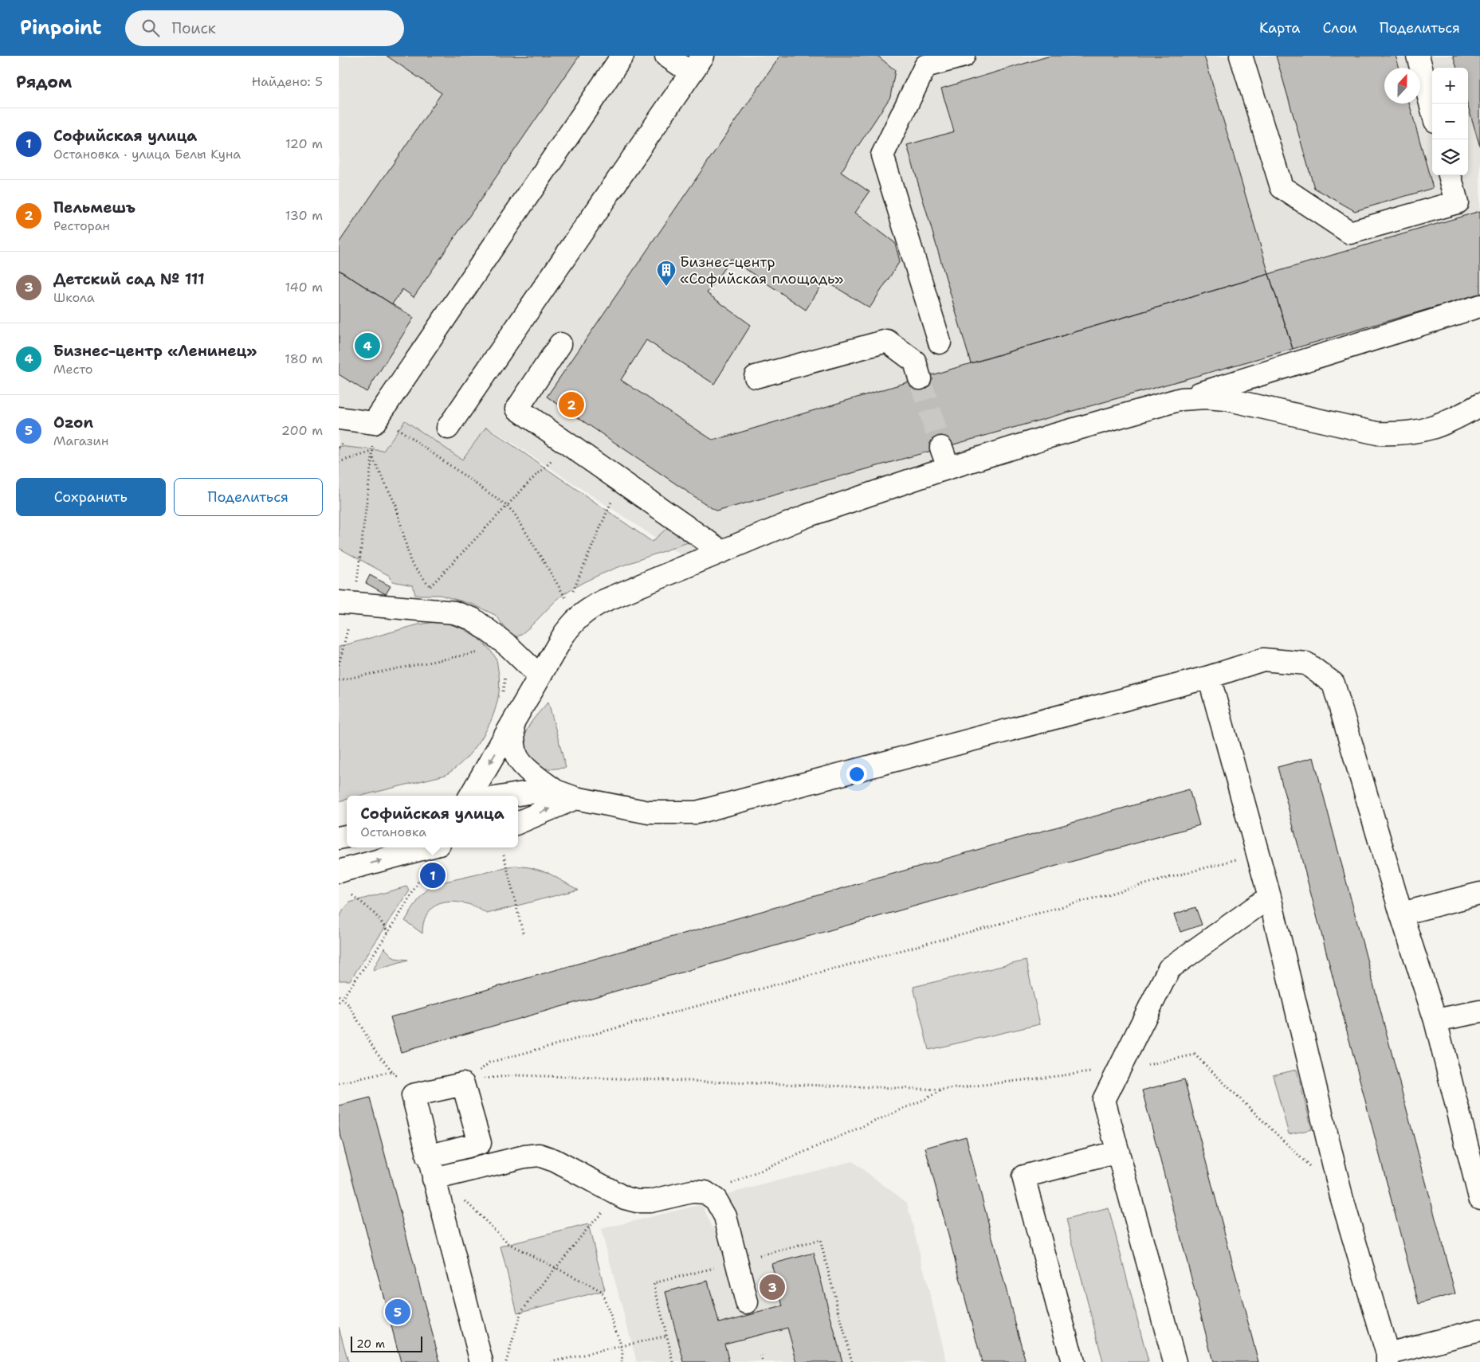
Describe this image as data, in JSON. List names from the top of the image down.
{
  "places": {
    "building": ["Бизнес-центр «Софийская площадь»"]
  },
  "scale_bar": "20 m",
  "north": "top",
  "page": {
    "header": "Pinpoint",
    "search": "Поиск",
    "nav": ["Карта", "Слои", "Поделиться"],
    "heading": ["Рядом", "Найдено: 5"],
    "map_buttons": ["+", "−"],
    "list": [
      {
        "mark": "1",
        "name": "Софийская улица",
        "note": "Остановка · улица Белы Куна",
        "value": "120 m"
      },
      {
        "mark": "2",
        "name": "Пельмешъ",
        "note": "Ресторан",
        "value": "130 m"
      },
      {
        "mark": "3",
        "name": "Детский сад № 111",
        "note": "Школа",
        "value": "140 m"
      },
      {
        "mark": "4",
        "name": "Бизнес-центр «Ленинец»",
        "note": "Место",
        "value": "180 m"
      },
      {
        "mark": "5",
        "name": "Ozon",
        "note": "Магазин",
        "value": "200 m"
      }
    ],
    "pins": [
      "4",
      "2",
      "1",
      "3",
      "5"
    ],
    "buttons": ["Сохранить", "Поделиться"],
    "popup": ["Софийская улица", "Остановка"],
    "scale": "20 m"
  }
}
